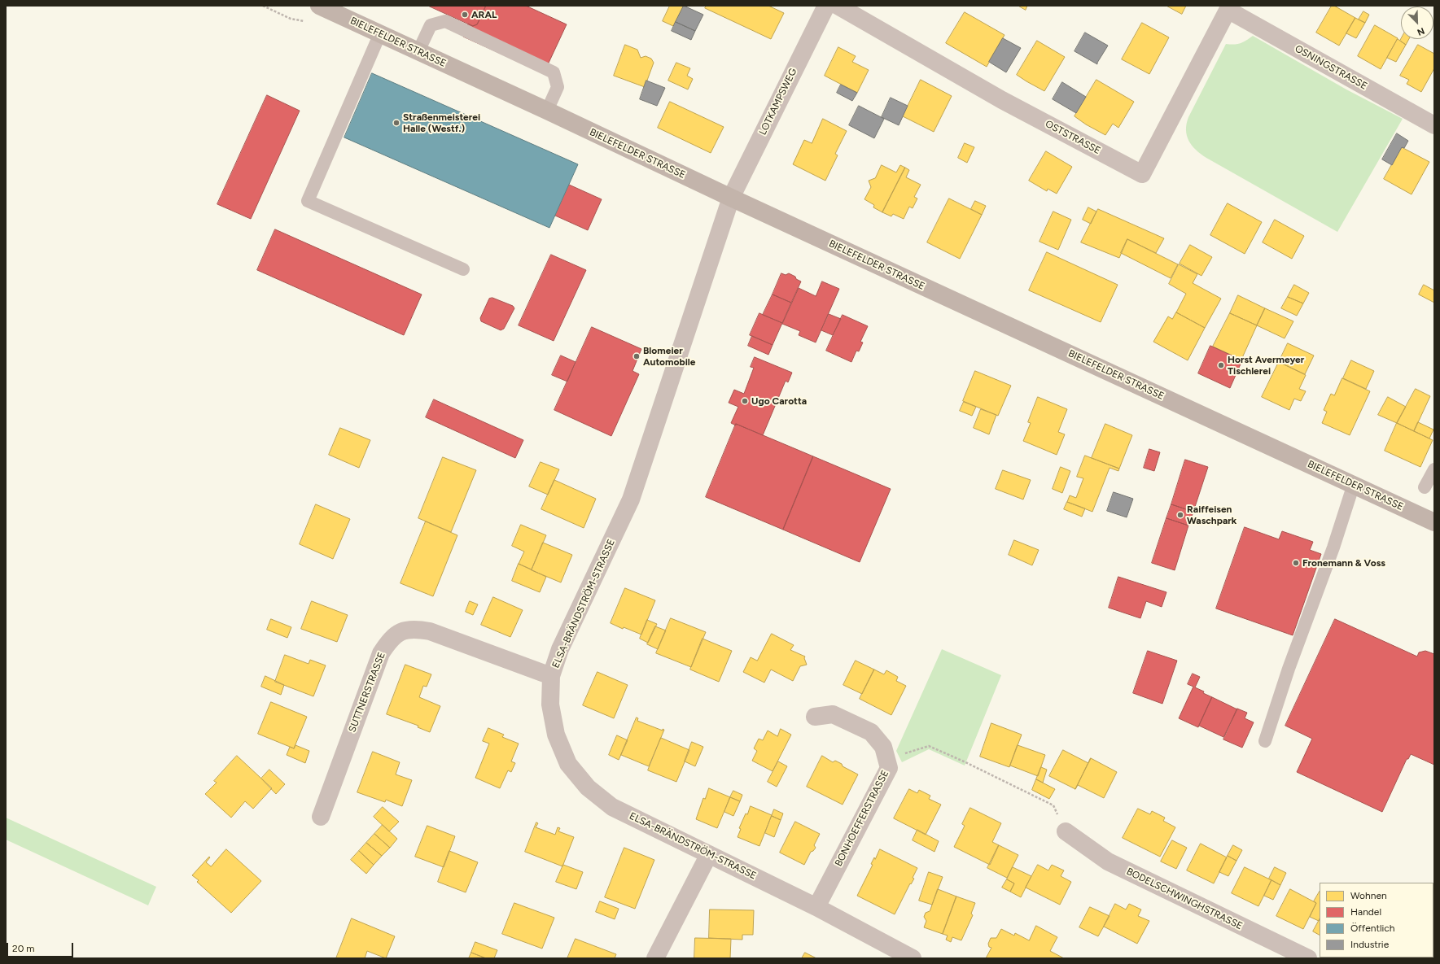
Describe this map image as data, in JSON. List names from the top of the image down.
{
  "streets": {
    "street": [
      "BIELEFELDER STRASSE",
      "OSNINGSTRASSE",
      "LOTKAMPSWEG",
      "OSTSTRASSE",
      "ELSA-BRÄNDSTRÖM-STRASSE",
      "SUTTNERSTRASSE",
      "BONHOEFFERSTRASSE",
      "BODELSCHWINGHSTRASSE"
    ]
  },
  "crossings": [
    ["BIELEFELDER STRASSE", "LOTKAMPSWEG"],
    ["BIELEFELDER STRASSE", "ELSA-BRÄNDSTRÖM-STRASSE"],
    ["OSNINGSTRASSE", "OSTSTRASSE"],
    ["LOTKAMPSWEG", "ELSA-BRÄNDSTRÖM-STRASSE"],
    ["ELSA-BRÄNDSTRÖM-STRASSE", "SUTTNERSTRASSE"],
    ["ELSA-BRÄNDSTRÖM-STRASSE", "BONHOEFFERSTRASSE"]
  ],
  "places": [
    "ARAL",
    "Straßenmeisterei Halle (Westf.)",
    "Blomeier Automobile",
    "Horst Avermeyer Tischlerei",
    "Ugo Carotta",
    "Raiffeisen Waschpark",
    "Fronemann & Voss"
  ],
  "legend": [
    "Wohnen",
    "Handel",
    "Öffentlich",
    "Industrie"
  ],
  "scale_bar": "20 m",
  "north": "bottom right"
}
